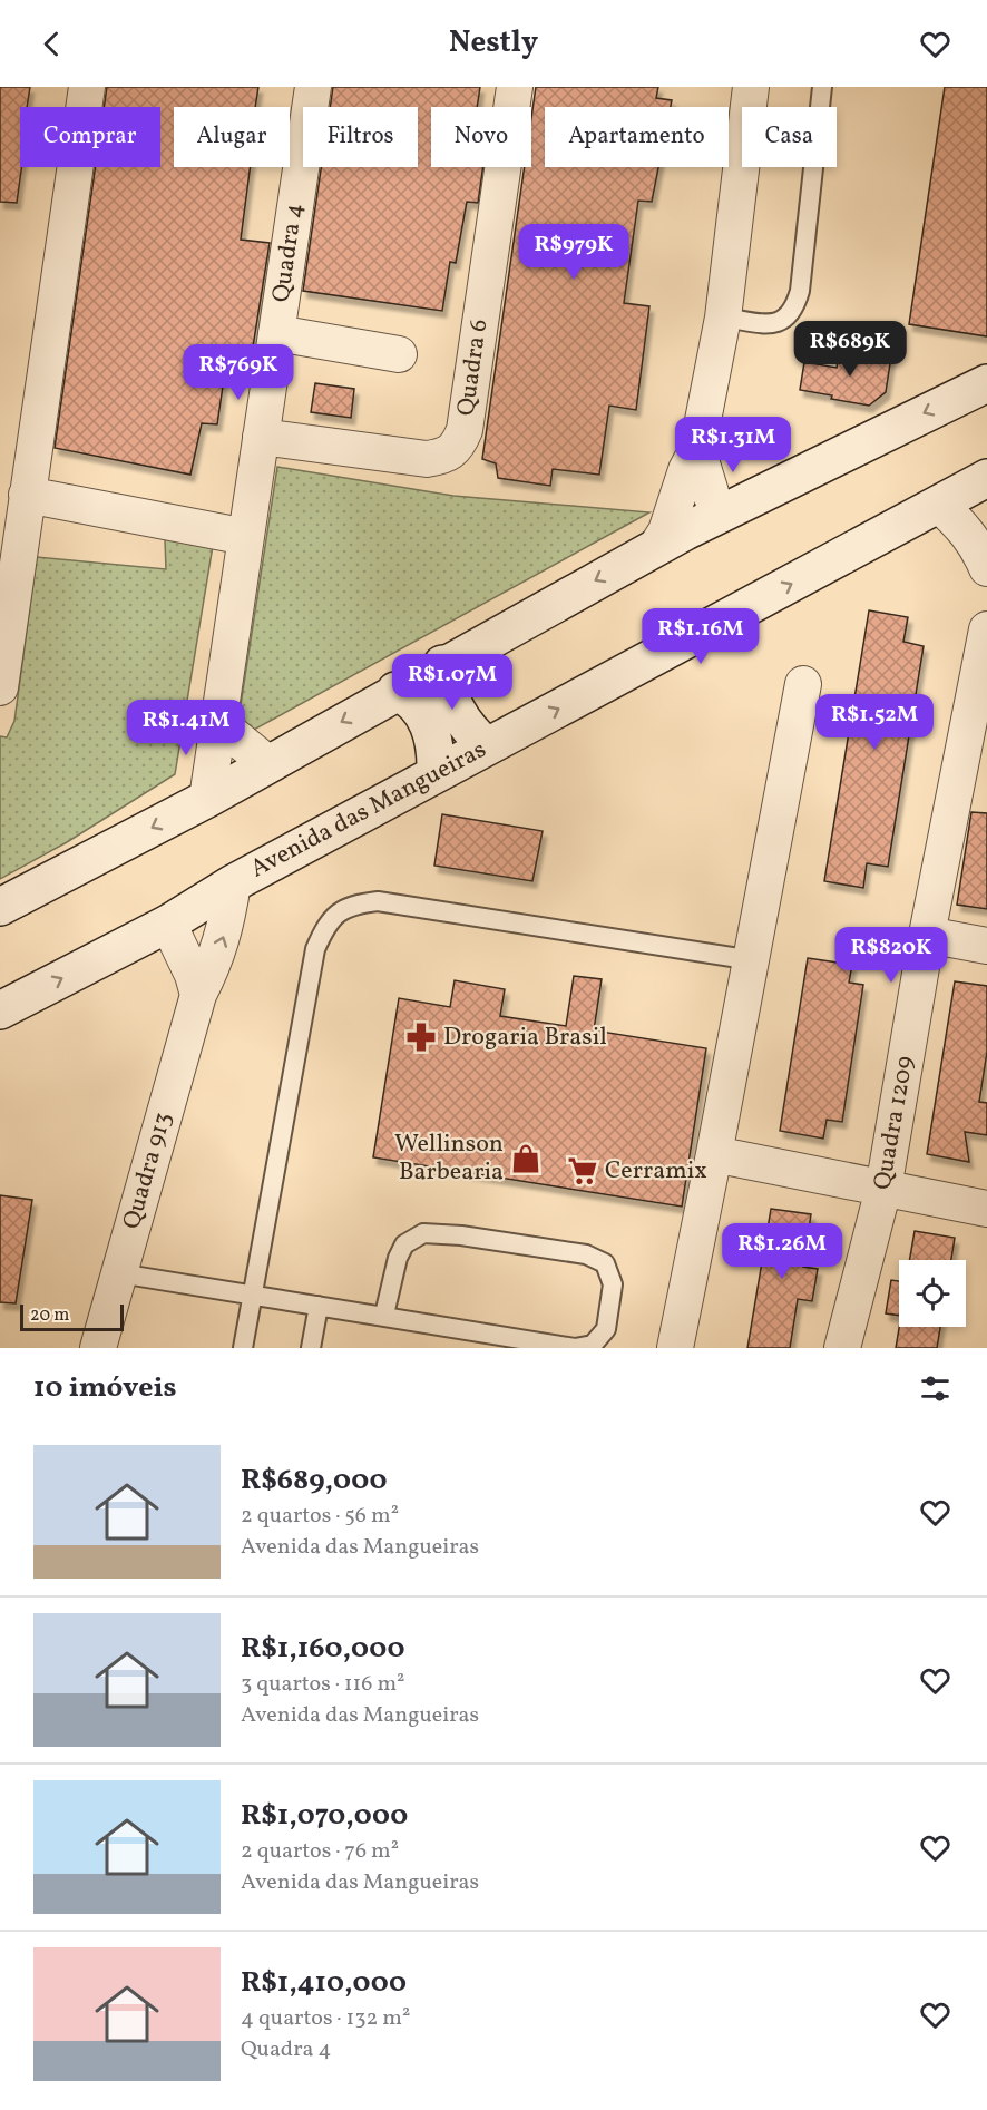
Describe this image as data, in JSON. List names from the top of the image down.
{
  "streets": {
    "main road": ["Avenida das Mangueiras"],
    "street": [
      "Quadra 4",
      "Quadra 6",
      "Quadra 1209",
      "Quadra 913"
    ]
  },
  "crossings": [
    ["Quadra 4", "Quadra 6"],
    ["Avenida das Mangueiras", "Quadra 913"]
  ],
  "places": {
    "pharmacy": ["Drogaria Brasil"],
    "shop": ["Wellinson Barbearia"],
    "supermarket": ["Cerramix"]
  },
  "scale_bar": "20 m",
  "page": {
    "header": "Nestly",
    "chip": [
      "Comprar",
      "Alugar",
      "Filtros",
      "Novo",
      "Apartamento",
      "Casa"
    ],
    "price": [
      "R$979K",
      "R$689K",
      "R$769K",
      "R$1.31M",
      "R$1.16M",
      "R$1.07M",
      "R$1.52M",
      "R$1.41M",
      "R$820K",
      "R$1.26M"
    ],
    "scale": "20 m",
    "heading": "10 imóveis",
    "list": [
      {
        "name": "R$689,000",
        "note": "2 quartos · 56 m² · Avenida das Mangueiras"
      },
      {
        "name": "R$1,160,000",
        "note": "3 quartos · 116 m² · Avenida das Mangueiras"
      },
      {
        "name": "R$1,070,000",
        "note": "2 quartos · 76 m² · Avenida das Mangueiras"
      },
      {
        "name": "R$1,410,000",
        "note": "4 quartos · 132 m² · Quadra 4"
      }
    ]
  }
}
